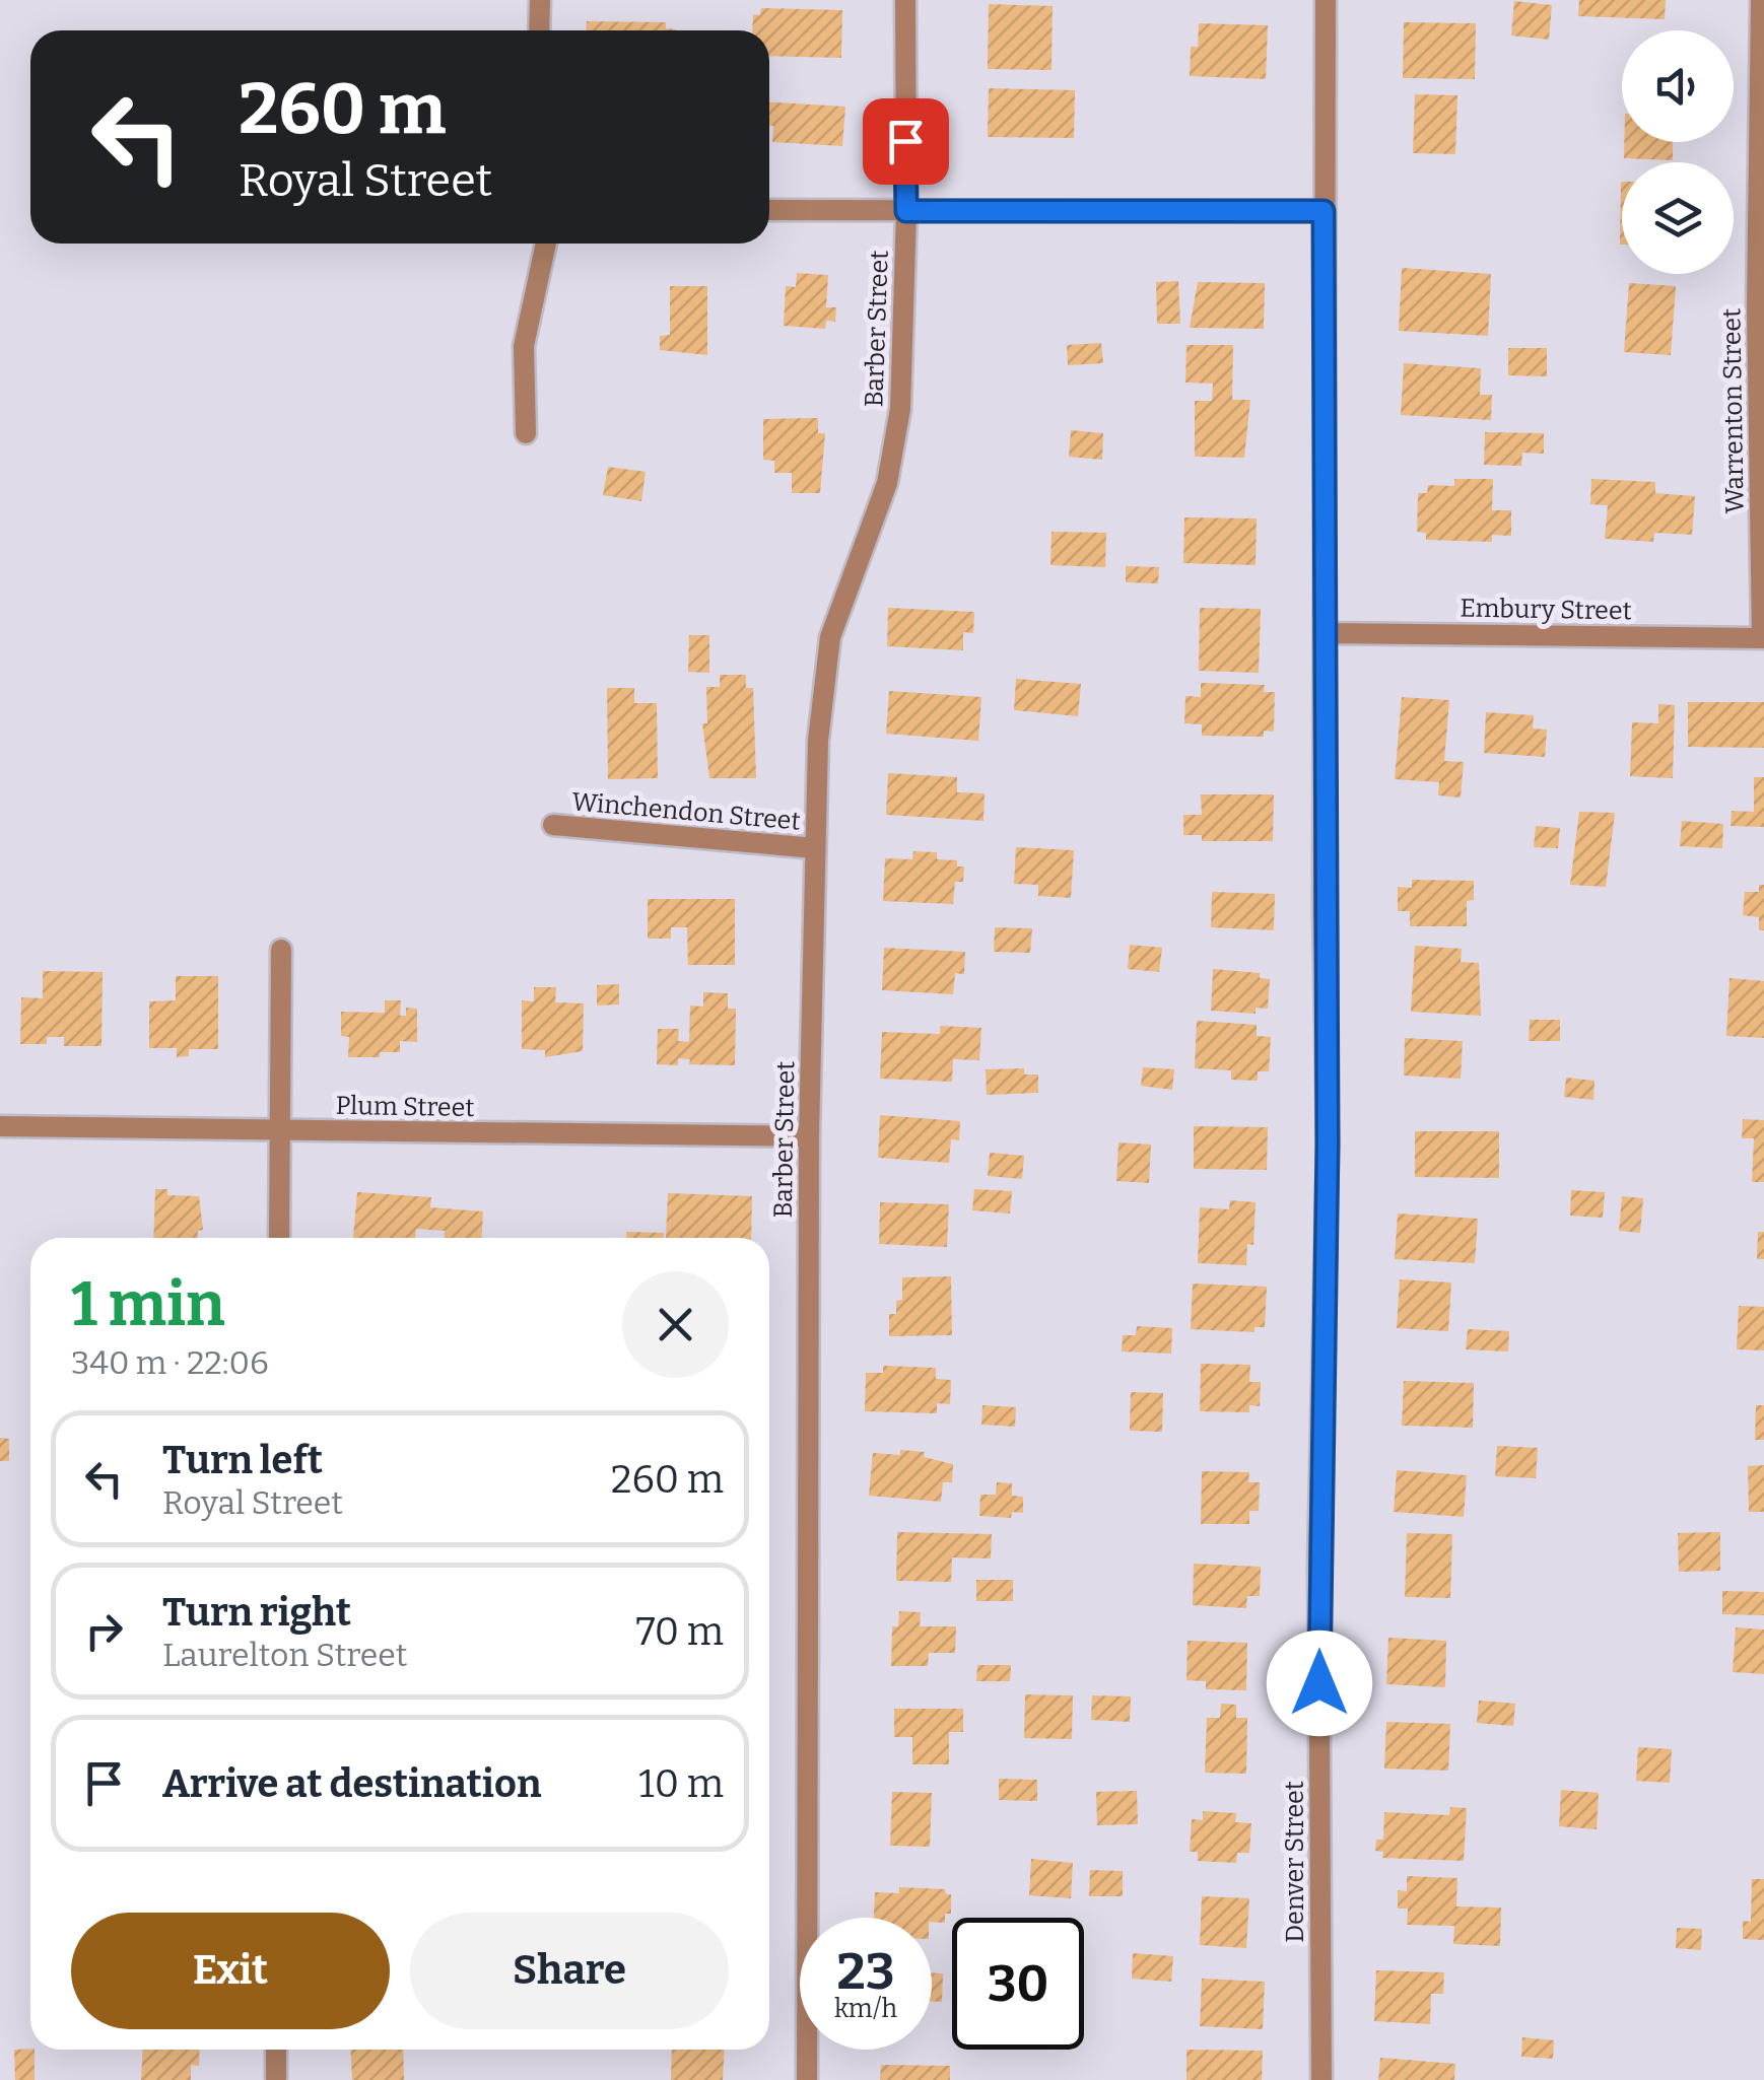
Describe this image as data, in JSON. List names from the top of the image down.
{
  "streets": {
    "street": [
      "Barber Street",
      "Warrenton Street",
      "Embury Street",
      "Winchendon Street",
      "Plum Street",
      "Denver Street"
    ]
  },
  "crossings": [
    ["Barber Street", "Winchendon Street"],
    ["Barber Street", "Plum Street"],
    ["Warrenton Street", "Embury Street"],
    ["Embury Street", "Denver Street"]
  ],
  "page": {
    "turn": ["260 m", "Royal Street"],
    "heading": ["1 min", "340 m · 22:06"],
    "list": [
      {
        "name": "Turn left",
        "note": "Royal Street",
        "value": "260 m"
      },
      {
        "name": "Turn right",
        "note": "Laurelton Street",
        "value": "70 m"
      },
      {
        "name": "Arrive at destination",
        "value": "10 m"
      }
    ],
    "buttons": ["Exit", "Share"],
    "speed": "23 km/h",
    "limit": "30"
  }
}
